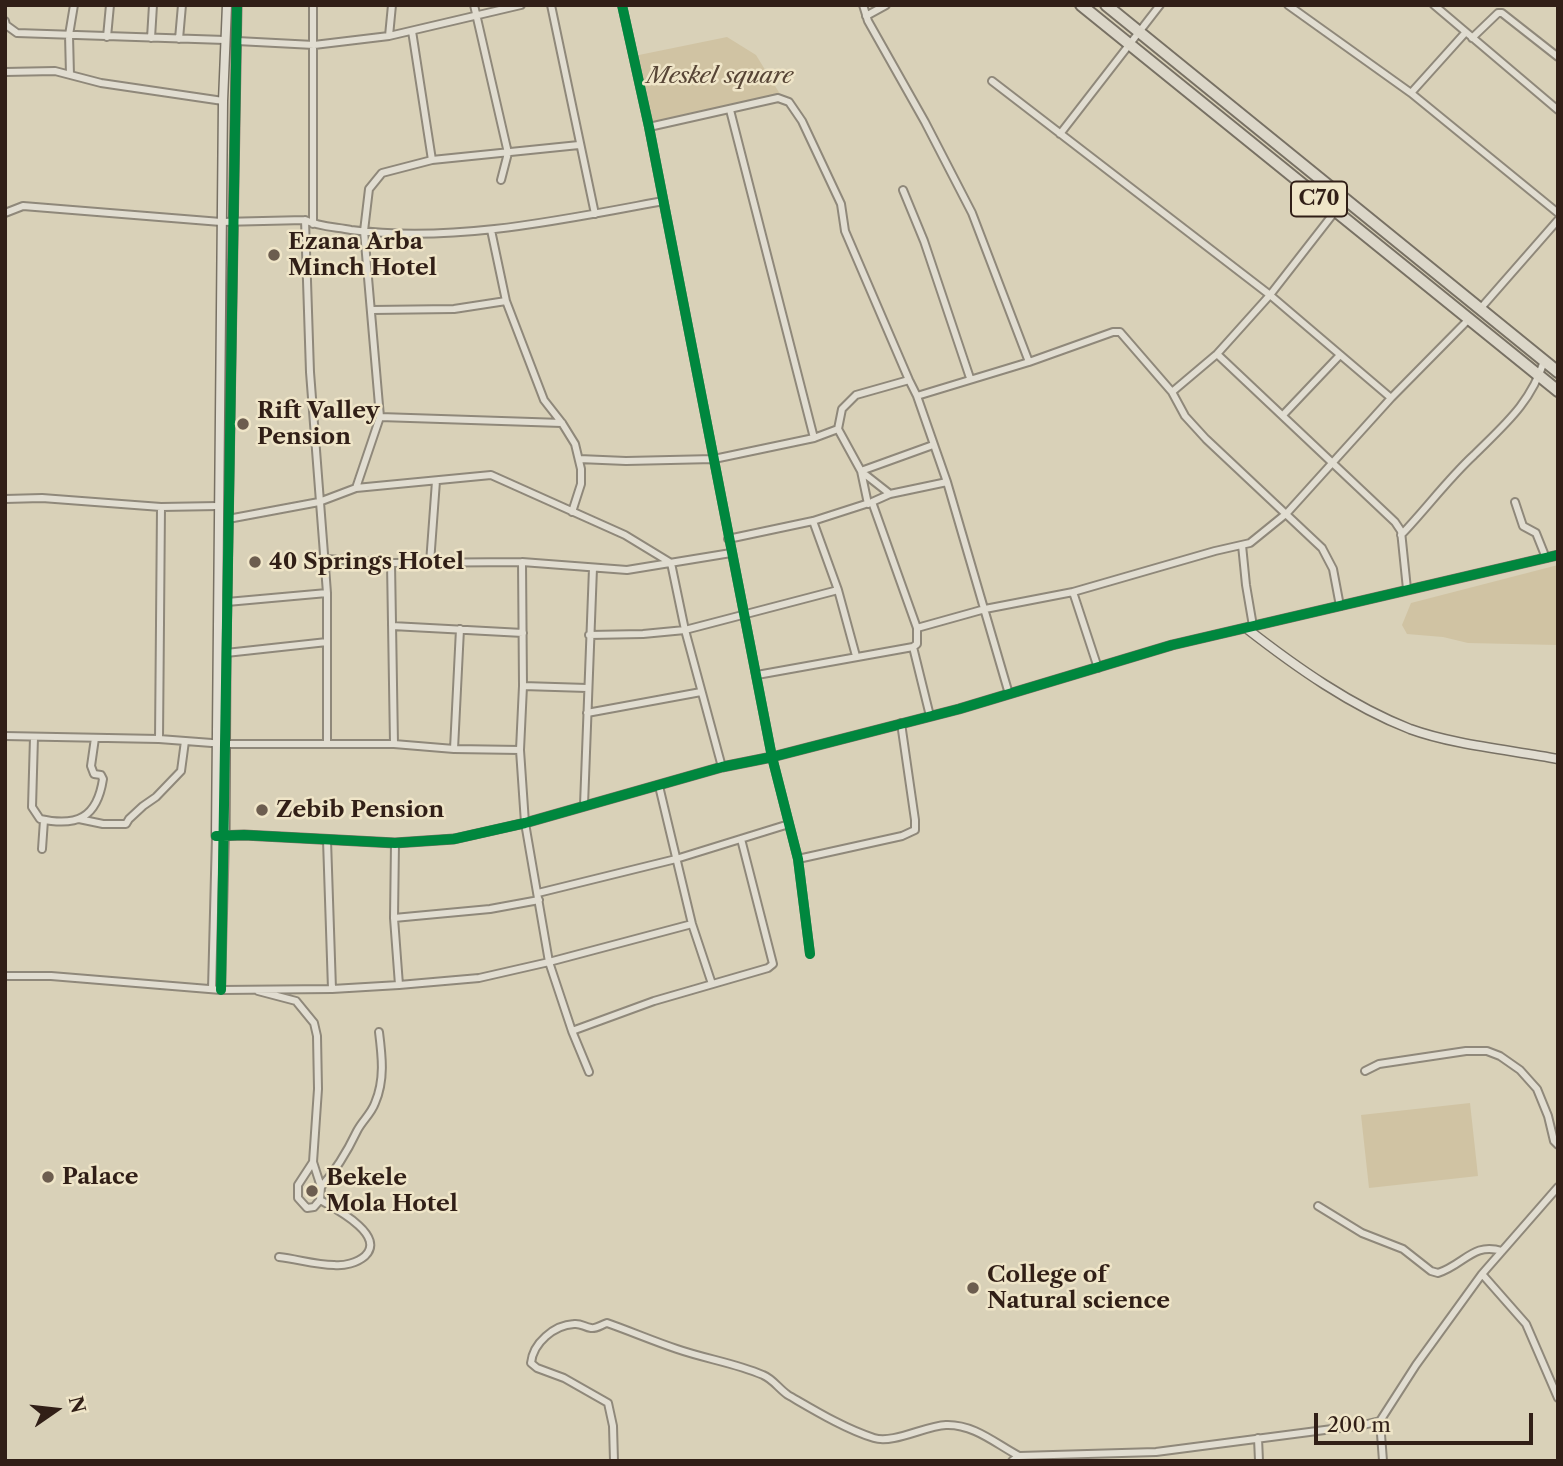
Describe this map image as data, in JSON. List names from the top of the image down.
{
  "streets": {
    "highway": ["C70"]
  },
  "parks": ["Meskel square"],
  "places": [
    "Ezana Arba Minch Hotel",
    "Rift Valley Pension",
    "40 Springs Hotel",
    "Zebib Pension",
    "Palace",
    "Bekele Mola Hotel",
    "College of Natural science"
  ],
  "scale_bar": "200 m",
  "north": "right"
}
